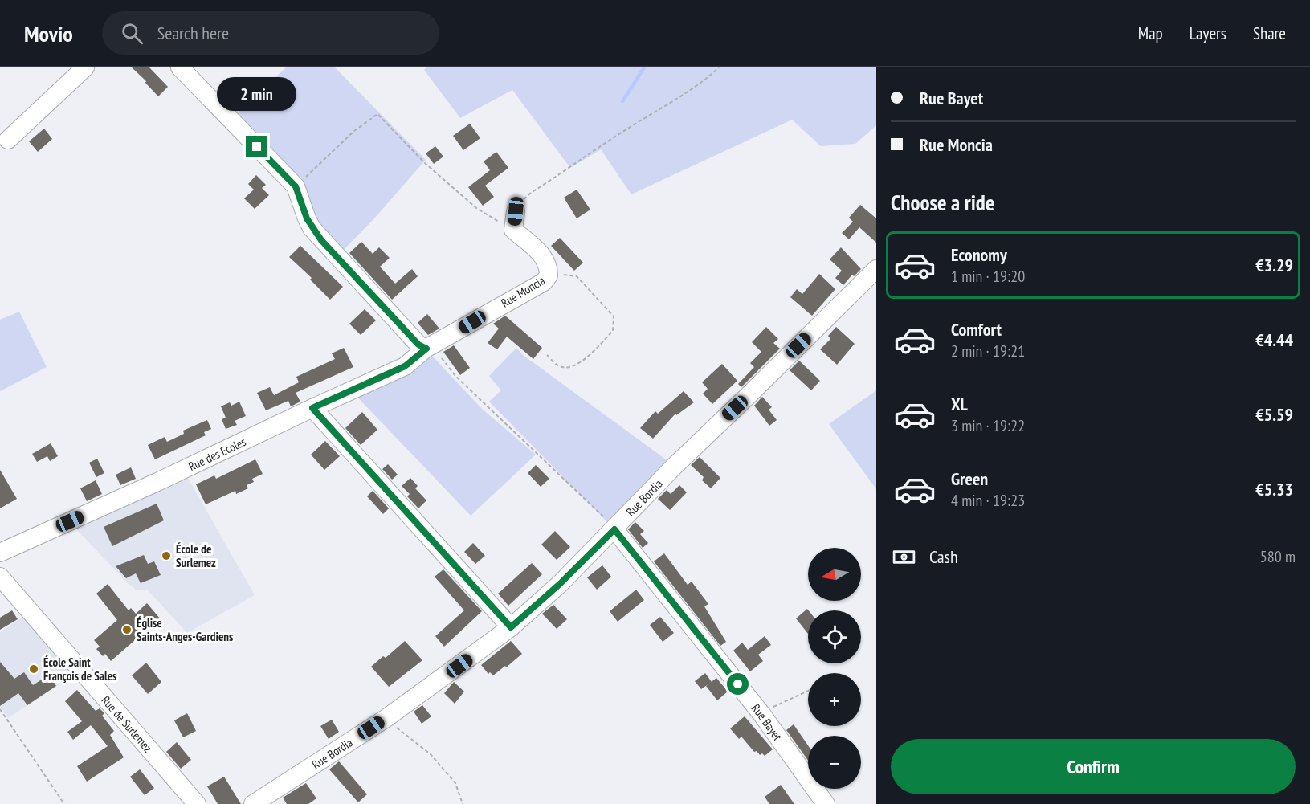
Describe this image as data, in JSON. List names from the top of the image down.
{
  "streets": {
    "street": [
      "Rue Moncia",
      "Rue des Ecoles",
      "Rue Bordia",
      "Rue Bayet",
      "Rue de Surlemez"
    ]
  },
  "crossings": [
    ["Rue Moncia", "Rue des Ecoles"],
    ["Rue Bordia", "Rue Bayet"]
  ],
  "places": ["École de Surlemez", "Église Saints-Anges-Gardiens", "École Saint François de Sales"],
  "north": "left",
  "page": {
    "header": "Movio",
    "search": "Search here",
    "nav": ["Map", "Layers", "Share"],
    "banner": ["Rue Bayet", "Rue Moncia"],
    "bubble": "2 min",
    "heading": "Choose a ride",
    "list": [
      {
        "name": "Economy",
        "note": "1 min · 19:20",
        "value": "€3.29"
      },
      {
        "name": "Comfort",
        "note": "2 min · 19:21",
        "value": "€4.44"
      },
      {
        "name": "XL",
        "note": "3 min · 19:22",
        "value": "€5.59"
      },
      {
        "name": "Green",
        "note": "4 min · 19:23",
        "value": "€5.33"
      }
    ],
    "pay": ["Cash", "580 m"],
    "map_buttons": ["+", "−"],
    "buttons": "Confirm"
  }
}
